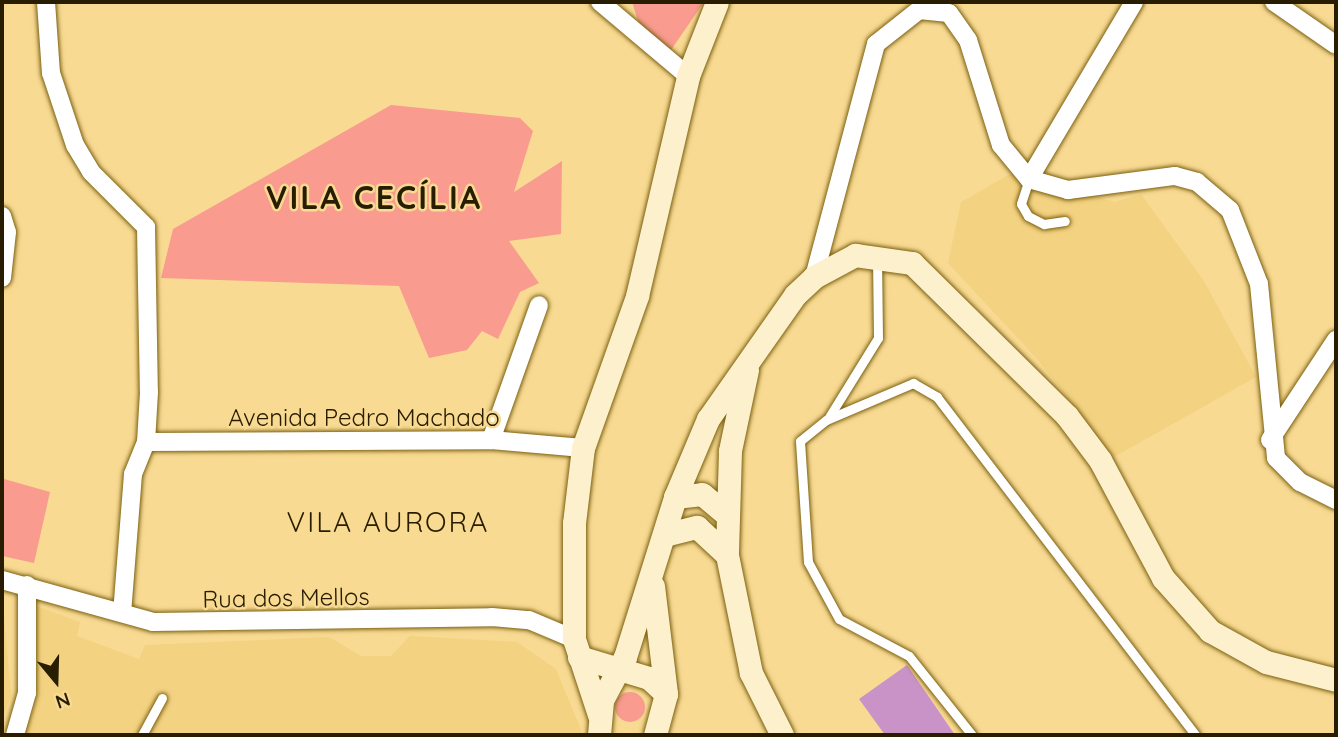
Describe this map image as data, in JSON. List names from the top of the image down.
{
  "streets": {
    "street": ["Avenida Pedro Machado", "Rua dos Mellos"]
  },
  "districts": ["VILA CECÍLIA", "VILA AURORA"],
  "north": "bottom"
}
